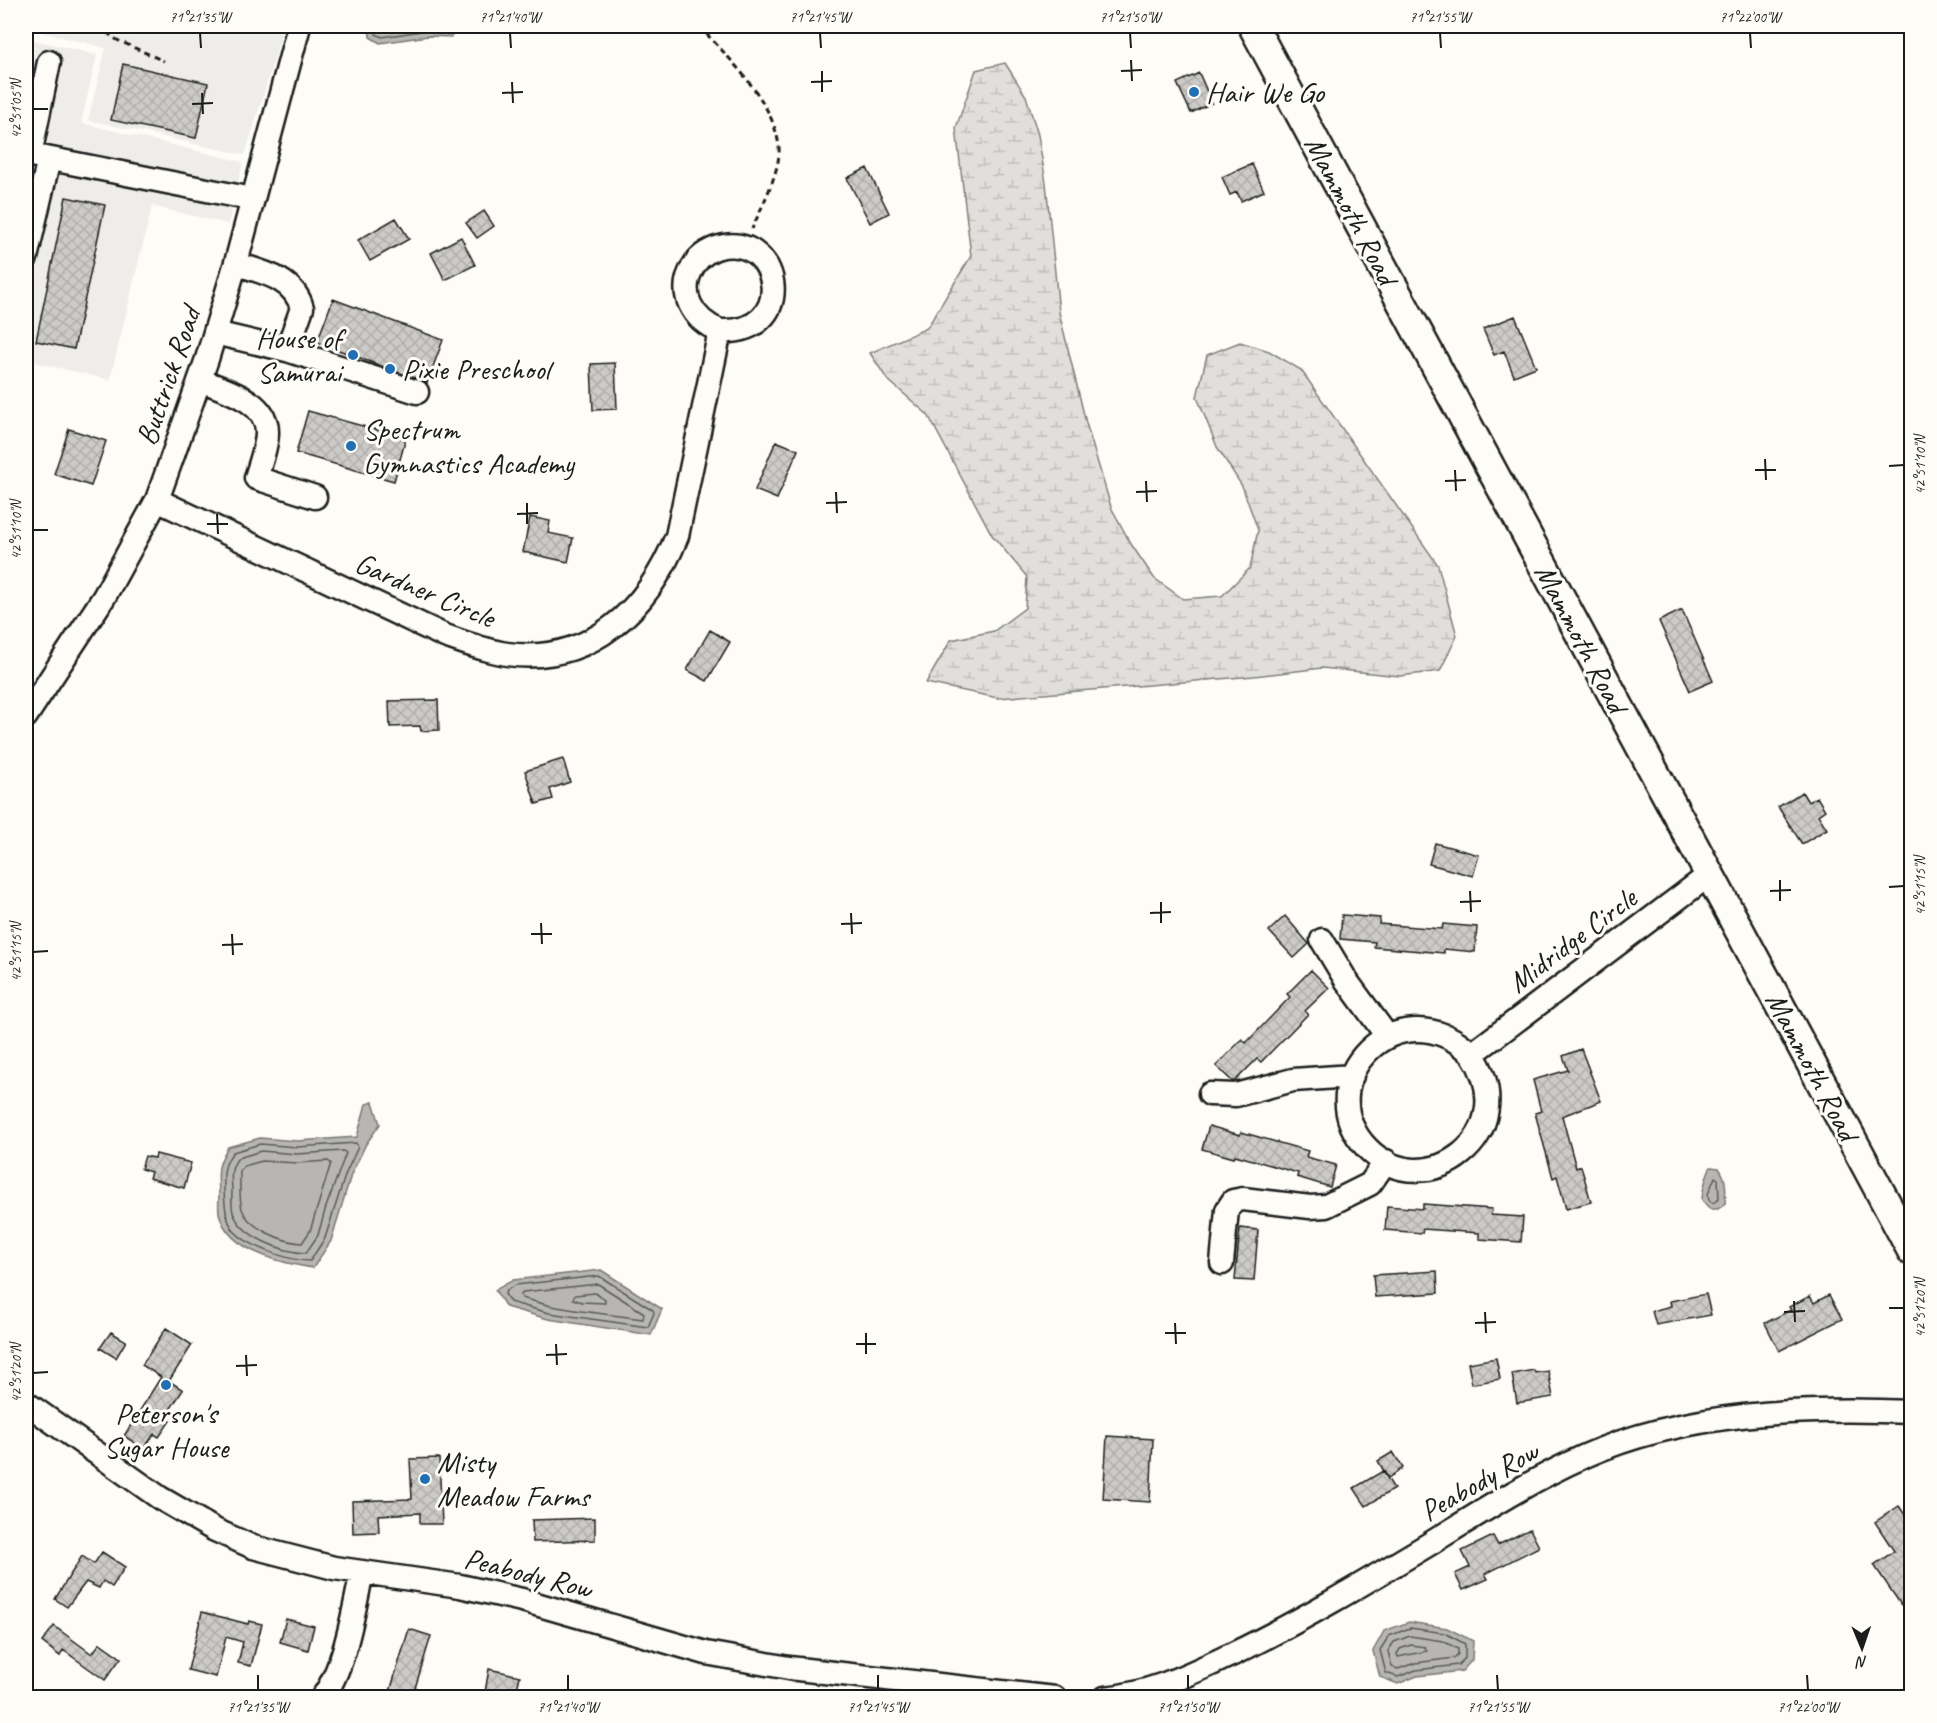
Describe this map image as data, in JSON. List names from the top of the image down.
{
  "streets": {
    "main road": ["Mammoth Road"],
    "street": [
      "Buttrick Road",
      "Gardner Circle",
      "Midridge Circle",
      "Peabody Row"
    ]
  },
  "crossings": [
    ["Mammoth Road", "Midridge Circle"],
    ["Buttrick Road", "Gardner Circle"]
  ],
  "places": [
    "Hair We Go",
    "House of Samurai",
    "Pixie Preschool",
    "Spectrum Gymnastics Academy",
    "Peterson's Sugar House",
    "Misty Meadow Farms"
  ],
  "north": "bottom",
  "coordinates": [
    "71°21'35\"W",
    "71°21'40\"W",
    "71°21'45\"W",
    "71°21'50\"W",
    "71°21'55\"W",
    "71°22'00\"W",
    "42°51'05\"N",
    "42°51'10\"N",
    "42°51'15\"N",
    "42°51'20\"N"
  ]
}
